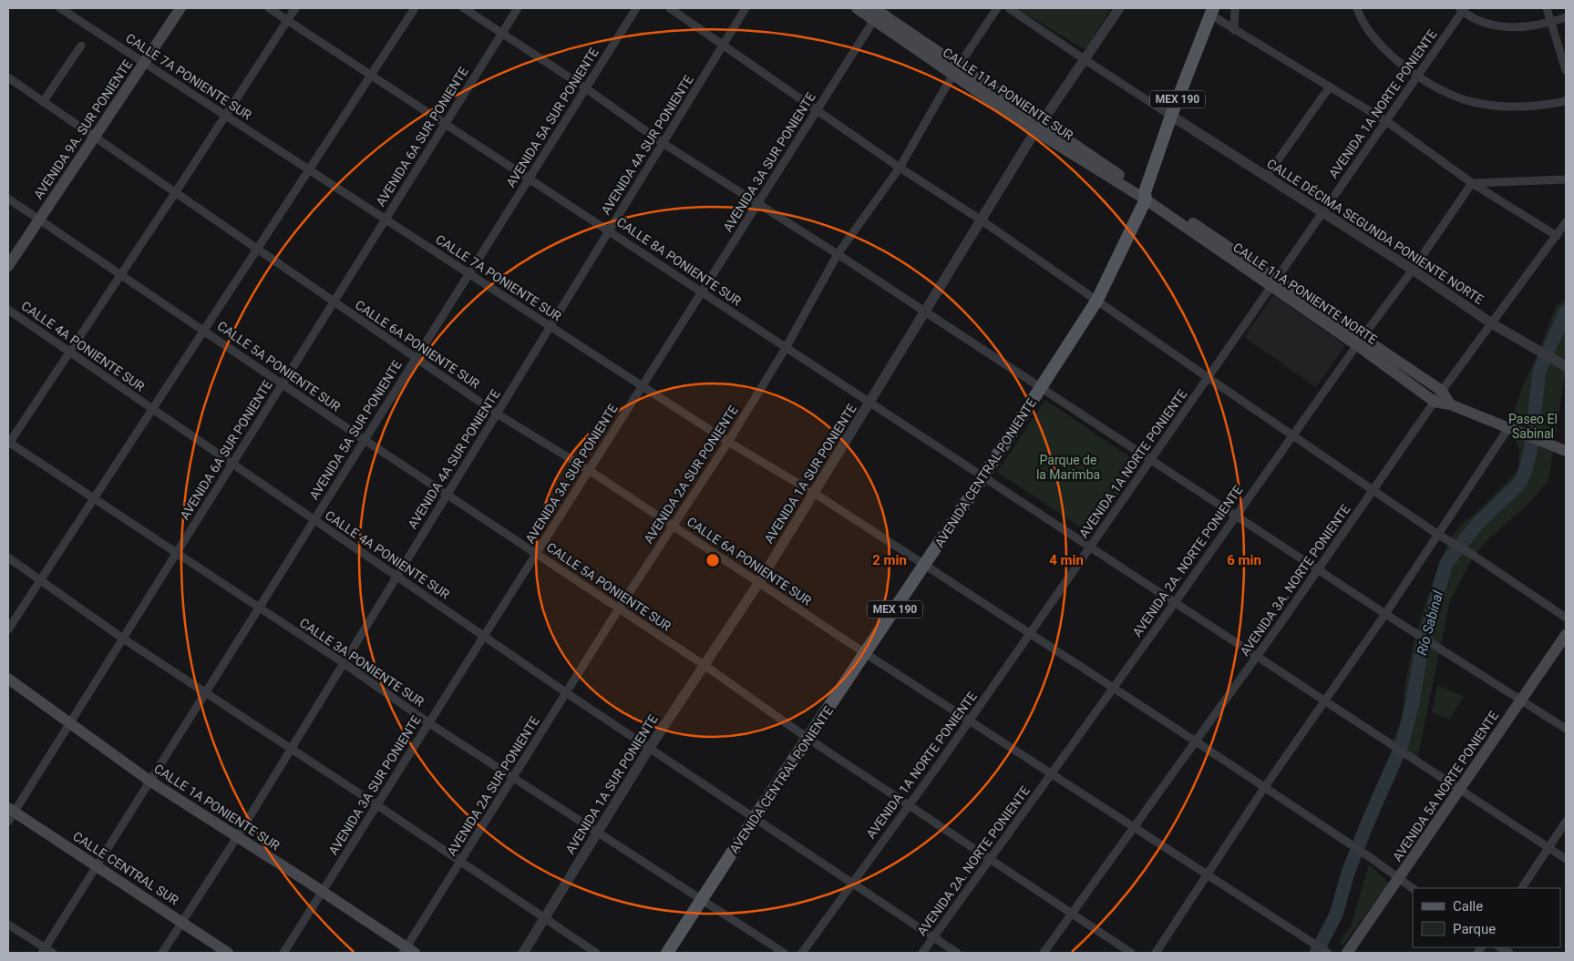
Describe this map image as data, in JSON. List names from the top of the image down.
{
  "streets": {
    "main road": [
      "CALLE 11A PONIENTE SUR",
      "MEX 190",
      "AVENIDA 9A. SUR PONIENTE",
      "CALLE 11A PONIENTE NORTE",
      "AVENIDA CENTRAL PONIENTE",
      "AVENIDA 5A NORTE PONIENTE",
      "CALLE 1A PONIENTE SUR",
      "CALLE CENTRAL SUR"
    ],
    "street": [
      "CALLE 7A PONIENTE SUR",
      "AVENIDA 1A NORTE PONIENTE",
      "AVENIDA 5A SUR PONIENTE",
      "AVENIDA 6A SUR PONIENTE",
      "AVENIDA 4A SUR PONIENTE",
      "AVENIDA 3A SUR PONIENTE",
      "CALLE DÉCIMA SEGUNDA PONIENTE NORTE",
      "CALLE 8A PONIENTE SUR",
      "CALLE 6A PONIENTE SUR",
      "CALLE 4A PONIENTE SUR",
      "CALLE 5A PONIENTE SUR",
      "AVENIDA 1A SUR PONIENTE",
      "AVENIDA 2A SUR PONIENTE",
      "AVENIDA 2A. NORTE PONIENTE",
      "AVENIDA 3A. NORTE PONIENTE",
      "CALLE 3A PONIENTE SUR"
    ]
  },
  "crossings": [
    ["CALLE 7A PONIENTE SUR", "AVENIDA 1A NORTE PONIENTE"],
    ["CALLE 7A PONIENTE SUR", "AVENIDA 5A SUR PONIENTE"],
    ["CALLE 7A PONIENTE SUR", "AVENIDA 9A. SUR PONIENTE"],
    ["CALLE 7A PONIENTE SUR", "AVENIDA 6A SUR PONIENTE"],
    ["CALLE 7A PONIENTE SUR", "AVENIDA 4A SUR PONIENTE"],
    ["CALLE 7A PONIENTE SUR", "AVENIDA 3A SUR PONIENTE"],
    ["CALLE 7A PONIENTE SUR", "AVENIDA CENTRAL PONIENTE"],
    ["CALLE 7A PONIENTE SUR", "AVENIDA 1A SUR PONIENTE"],
    ["CALLE 7A PONIENTE SUR", "AVENIDA 2A SUR PONIENTE"],
    ["CALLE 7A PONIENTE SUR", "AVENIDA 2A. NORTE PONIENTE"],
    ["CALLE 7A PONIENTE SUR", "AVENIDA 3A. NORTE PONIENTE"],
    ["CALLE 7A PONIENTE SUR", "AVENIDA 5A NORTE PONIENTE"],
    ["CALLE 11A PONIENTE SUR", "AVENIDA 3A SUR PONIENTE"],
    ["CALLE 11A PONIENTE SUR", "CALLE 11A PONIENTE NORTE"],
    ["CALLE 11A PONIENTE SUR", "AVENIDA CENTRAL PONIENTE"],
    ["CALLE 11A PONIENTE SUR", "AVENIDA 1A SUR PONIENTE"],
    ["CALLE 11A PONIENTE SUR", "AVENIDA 2A SUR PONIENTE"],
    ["AVENIDA 1A NORTE PONIENTE", "CALLE DÉCIMA SEGUNDA PONIENTE NORTE"],
    ["AVENIDA 1A NORTE PONIENTE", "CALLE 8A PONIENTE SUR"],
    ["AVENIDA 1A NORTE PONIENTE", "CALLE 11A PONIENTE NORTE"],
    ["AVENIDA 1A NORTE PONIENTE", "CALLE 6A PONIENTE SUR"],
    ["AVENIDA 1A NORTE PONIENTE", "CALLE 4A PONIENTE SUR"],
    ["AVENIDA 1A NORTE PONIENTE", "CALLE 5A PONIENTE SUR"],
    ["AVENIDA 5A SUR PONIENTE", "CALLE 8A PONIENTE SUR"],
    ["AVENIDA 5A SUR PONIENTE", "CALLE 6A PONIENTE SUR"],
    ["AVENIDA 5A SUR PONIENTE", "CALLE 4A PONIENTE SUR"],
    ["AVENIDA 5A SUR PONIENTE", "CALLE 5A PONIENTE SUR"],
    ["AVENIDA 5A SUR PONIENTE", "CALLE 3A PONIENTE SUR"],
    ["AVENIDA 5A SUR PONIENTE", "CALLE 1A PONIENTE SUR"],
    ["AVENIDA 5A SUR PONIENTE", "CALLE CENTRAL SUR"],
    ["AVENIDA 9A. SUR PONIENTE", "CALLE 6A PONIENTE SUR"],
    ["AVENIDA 9A. SUR PONIENTE", "CALLE 5A PONIENTE SUR"],
    ["AVENIDA 6A SUR PONIENTE", "CALLE 8A PONIENTE SUR"],
    ["AVENIDA 6A SUR PONIENTE", "CALLE 6A PONIENTE SUR"],
    ["AVENIDA 6A SUR PONIENTE", "CALLE 4A PONIENTE SUR"],
    ["AVENIDA 6A SUR PONIENTE", "CALLE 5A PONIENTE SUR"],
    ["AVENIDA 6A SUR PONIENTE", "CALLE 3A PONIENTE SUR"],
    ["AVENIDA 6A SUR PONIENTE", "CALLE 1A PONIENTE SUR"],
    ["AVENIDA 6A SUR PONIENTE", "CALLE CENTRAL SUR"],
    ["AVENIDA 4A SUR PONIENTE", "CALLE 8A PONIENTE SUR"],
    ["AVENIDA 4A SUR PONIENTE", "CALLE 6A PONIENTE SUR"],
    ["AVENIDA 4A SUR PONIENTE", "CALLE 4A PONIENTE SUR"],
    ["AVENIDA 4A SUR PONIENTE", "CALLE 5A PONIENTE SUR"],
    ["AVENIDA 4A SUR PONIENTE", "CALLE 3A PONIENTE SUR"],
    ["AVENIDA 4A SUR PONIENTE", "CALLE 1A PONIENTE SUR"],
    ["AVENIDA 4A SUR PONIENTE", "CALLE CENTRAL SUR"],
    ["AVENIDA 3A SUR PONIENTE", "CALLE 8A PONIENTE SUR"],
    ["AVENIDA 3A SUR PONIENTE", "CALLE 6A PONIENTE SUR"],
    ["AVENIDA 3A SUR PONIENTE", "CALLE 4A PONIENTE SUR"],
    ["AVENIDA 3A SUR PONIENTE", "CALLE 5A PONIENTE SUR"],
    ["AVENIDA 3A SUR PONIENTE", "CALLE 3A PONIENTE SUR"],
    ["AVENIDA 3A SUR PONIENTE", "CALLE 1A PONIENTE SUR"],
    ["CALLE DÉCIMA SEGUNDA PONIENTE NORTE", "AVENIDA CENTRAL PONIENTE"],
    ["CALLE DÉCIMA SEGUNDA PONIENTE NORTE", "AVENIDA 2A. NORTE PONIENTE"],
    ["CALLE DÉCIMA SEGUNDA PONIENTE NORTE", "AVENIDA 3A. NORTE PONIENTE"],
    ["CALLE 8A PONIENTE SUR", "AVENIDA CENTRAL PONIENTE"],
    ["CALLE 8A PONIENTE SUR", "AVENIDA 1A SUR PONIENTE"],
    ["CALLE 8A PONIENTE SUR", "AVENIDA 2A SUR PONIENTE"],
    ["CALLE 8A PONIENTE SUR", "AVENIDA 2A. NORTE PONIENTE"],
    ["CALLE 8A PONIENTE SUR", "AVENIDA 3A. NORTE PONIENTE"],
    ["CALLE 8A PONIENTE SUR", "AVENIDA 5A NORTE PONIENTE"],
    ["CALLE 11A PONIENTE NORTE", "AVENIDA CENTRAL PONIENTE"],
    ["CALLE 11A PONIENTE NORTE", "AVENIDA 2A. NORTE PONIENTE"],
    ["CALLE 11A PONIENTE NORTE", "AVENIDA 3A. NORTE PONIENTE"],
    ["CALLE 6A PONIENTE SUR", "AVENIDA CENTRAL PONIENTE"],
    ["CALLE 6A PONIENTE SUR", "AVENIDA 1A SUR PONIENTE"],
    ["CALLE 6A PONIENTE SUR", "AVENIDA 2A SUR PONIENTE"],
    ["CALLE 6A PONIENTE SUR", "AVENIDA 2A. NORTE PONIENTE"],
    ["CALLE 6A PONIENTE SUR", "AVENIDA 3A. NORTE PONIENTE"],
    ["CALLE 4A PONIENTE SUR", "AVENIDA CENTRAL PONIENTE"],
    ["CALLE 4A PONIENTE SUR", "AVENIDA 1A SUR PONIENTE"],
    ["CALLE 4A PONIENTE SUR", "AVENIDA 2A SUR PONIENTE"],
    ["CALLE 4A PONIENTE SUR", "AVENIDA 2A. NORTE PONIENTE"],
    ["CALLE 5A PONIENTE SUR", "AVENIDA CENTRAL PONIENTE"],
    ["CALLE 5A PONIENTE SUR", "AVENIDA 1A SUR PONIENTE"],
    ["CALLE 5A PONIENTE SUR", "AVENIDA 2A SUR PONIENTE"],
    ["CALLE 5A PONIENTE SUR", "AVENIDA 2A. NORTE PONIENTE"],
    ["CALLE 5A PONIENTE SUR", "AVENIDA 3A. NORTE PONIENTE"],
    ["AVENIDA CENTRAL PONIENTE", "CALLE 3A PONIENTE SUR"],
    ["AVENIDA 1A SUR PONIENTE", "CALLE 3A PONIENTE SUR"],
    ["AVENIDA 2A SUR PONIENTE", "CALLE 3A PONIENTE SUR"],
    ["AVENIDA 2A SUR PONIENTE", "CALLE 1A PONIENTE SUR"]
  ],
  "water": ["Río Sabinal"],
  "parks": ["Paseo El Sabinal", "Parque de la Marimba"],
  "legend": ["Calle", "Parque"],
  "rings": ["2 min", "4 min", "6 min"]
}
